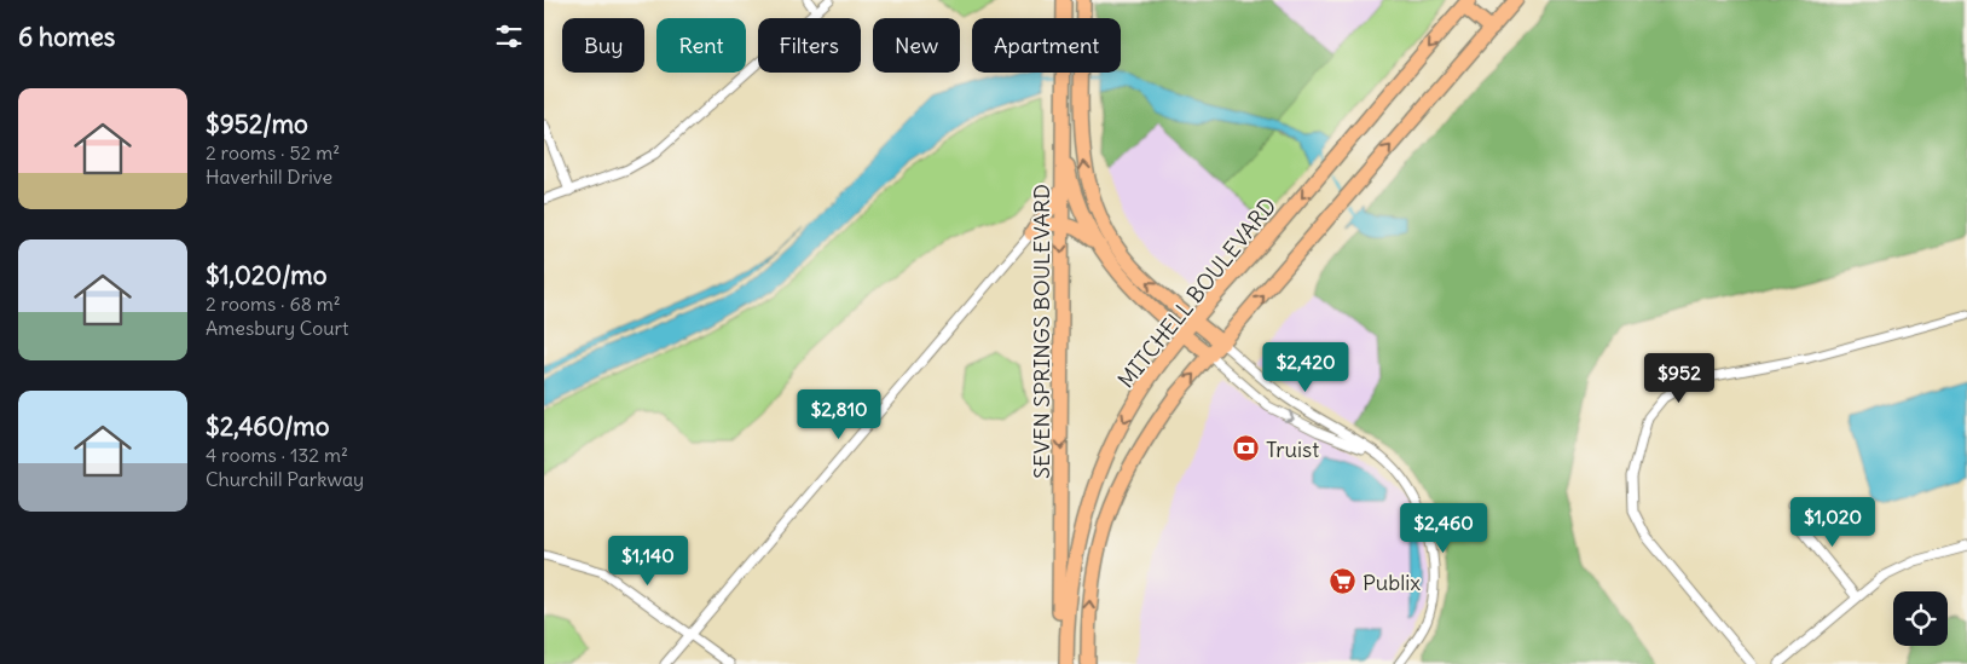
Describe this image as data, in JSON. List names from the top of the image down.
{
  "streets": {
    "main road": ["MITCHELL BOULEVARD", "SEVEN SPRINGS BOULEVARD"]
  },
  "places": {
    "bank": ["Truist"],
    "supermarket": ["Publix"]
  },
  "page": {
    "heading": "6 homes",
    "chip": [
      "Buy",
      "Rent",
      "Filters",
      "New",
      "Apartment"
    ],
    "list": [
      {
        "name": "$952/mo",
        "note": "2 rooms · 52 m² · Haverhill Drive"
      },
      {
        "name": "$1,020/mo",
        "note": "2 rooms · 68 m² · Amesbury Court"
      },
      {
        "name": "$2,460/mo",
        "note": "4 rooms · 132 m² · Churchill Parkway"
      }
    ],
    "price": [
      "$2,420",
      "$952",
      "$2,810",
      "$1,020",
      "$2,460",
      "$1,140"
    ]
  }
}
